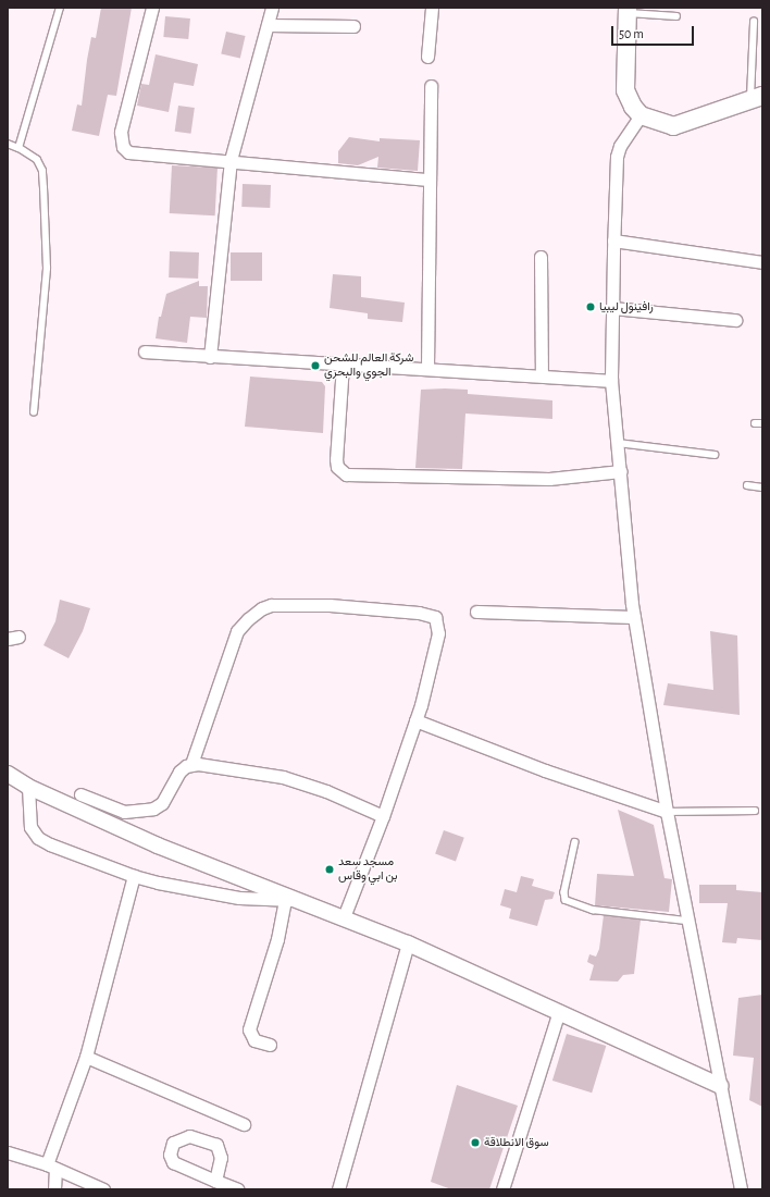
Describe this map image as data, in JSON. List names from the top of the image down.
{
  "places": [
    "رافينول ليبيا",
    "شركة العالم للشحن الجوي والبحري",
    "مسجد سعد بن ابي وقاس",
    "سوق الانطلاقة"
  ],
  "scale_bar": "50 m"
}
